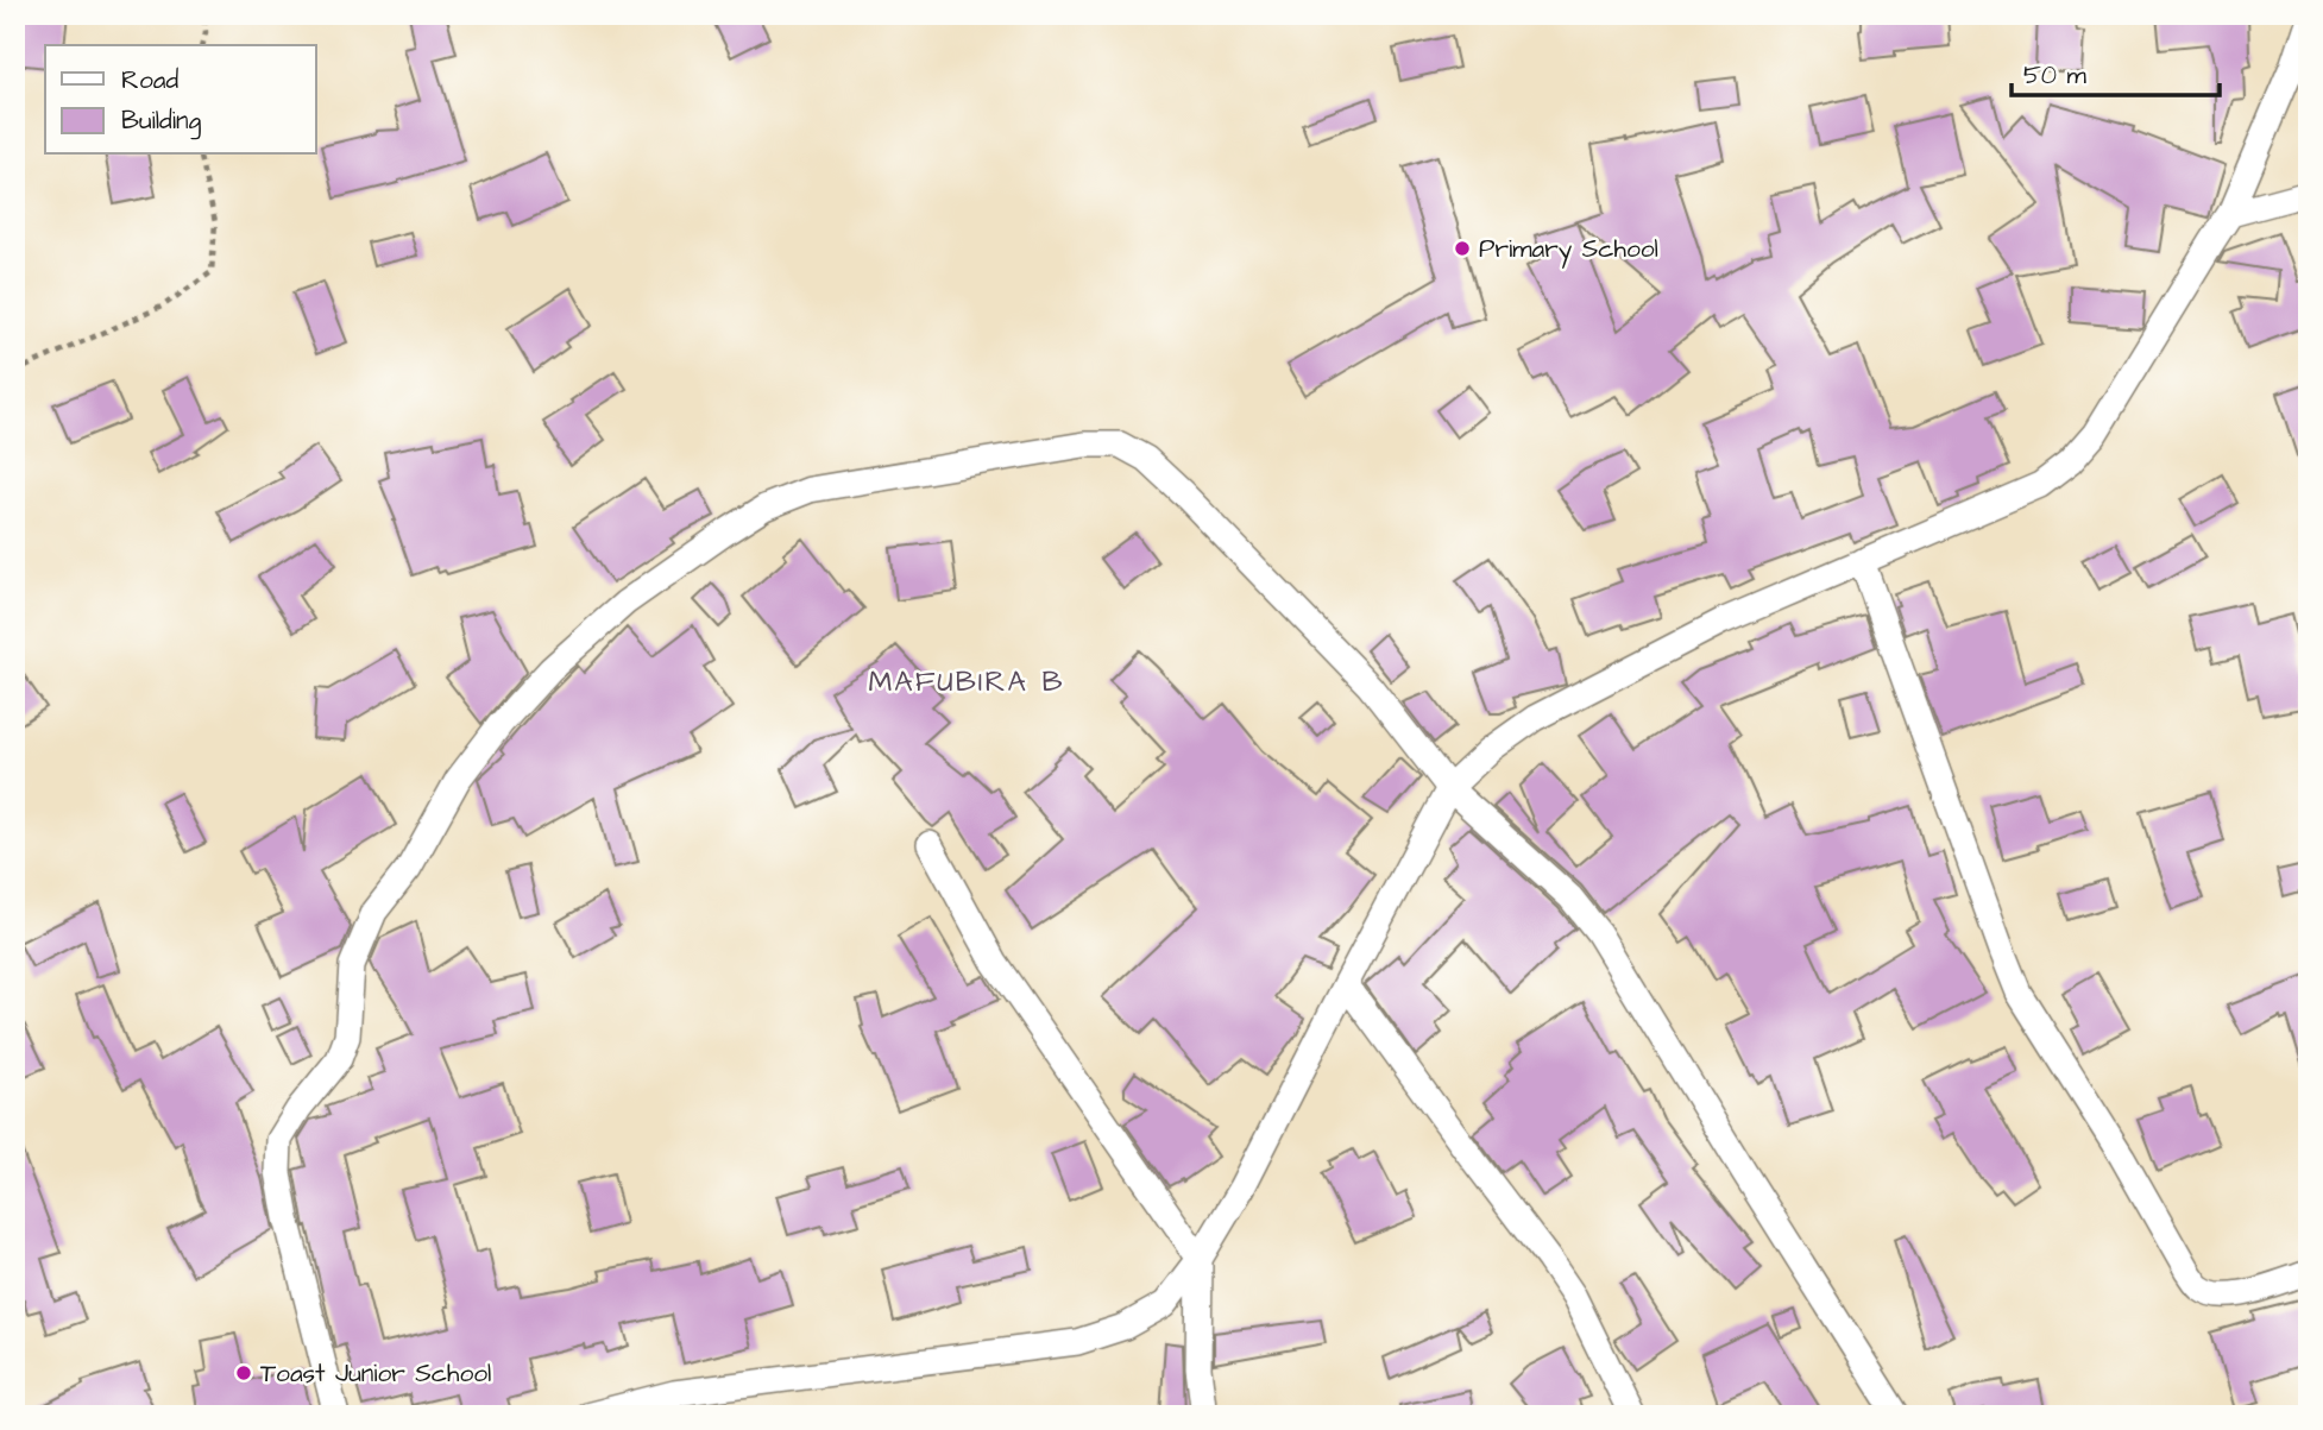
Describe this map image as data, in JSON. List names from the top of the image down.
{
  "districts": ["MAFUBIRA B"],
  "places": ["Primary School", "Toast Junior School"],
  "legend": ["Road", "Building"],
  "scale_bar": "50 m"
}
